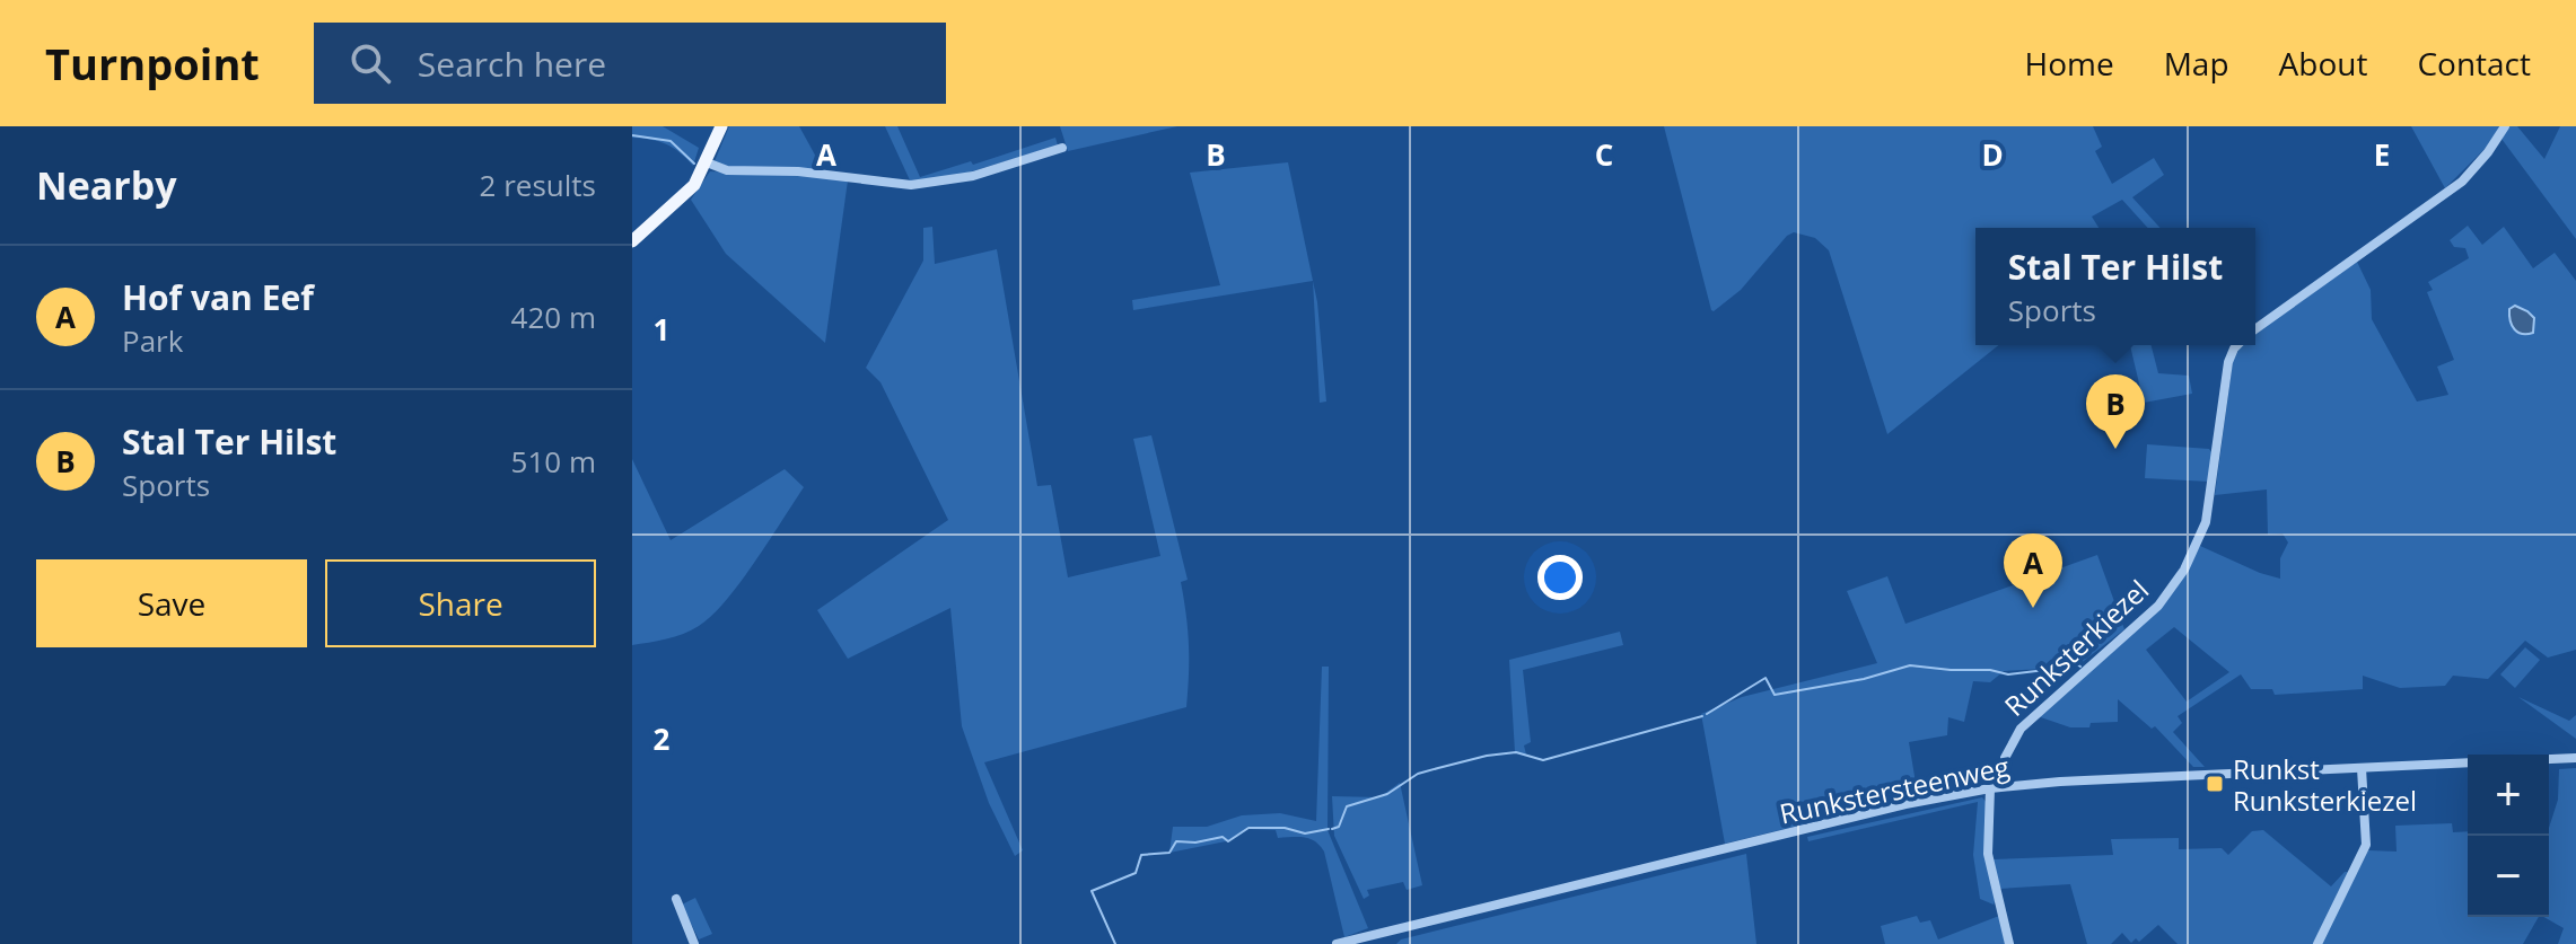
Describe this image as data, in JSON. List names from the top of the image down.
{
  "streets": {
    "street": ["Runksterkiezel", "Runkstersteenweg"]
  },
  "crossings": [
    ["Runksterkiezel", "Runkstersteenweg"]
  ],
  "places": {
    "transit": ["Runkst Runksterkiezel"]
  },
  "page": {
    "header": "Turnpoint",
    "search": "Search here",
    "nav": [
      "Home",
      "Map",
      "About",
      "Contact"
    ],
    "heading": ["Nearby", "2 results"],
    "popup": ["Stal Ter Hilst", "Sports"],
    "list": [
      {
        "mark": "A",
        "name": "Hof van Eef",
        "note": "Park",
        "value": "420 m"
      },
      {
        "mark": "B",
        "name": "Stal Ter Hilst",
        "note": "Sports",
        "value": "510 m"
      }
    ],
    "pins": ["B", "A"],
    "buttons": ["Save", "Share"],
    "map_buttons": ["+", "−"]
  },
  "grid": {
    "columns": [
      "A",
      "B",
      "C",
      "D",
      "E"
    ],
    "rows": ["1", "2"]
  }
}
